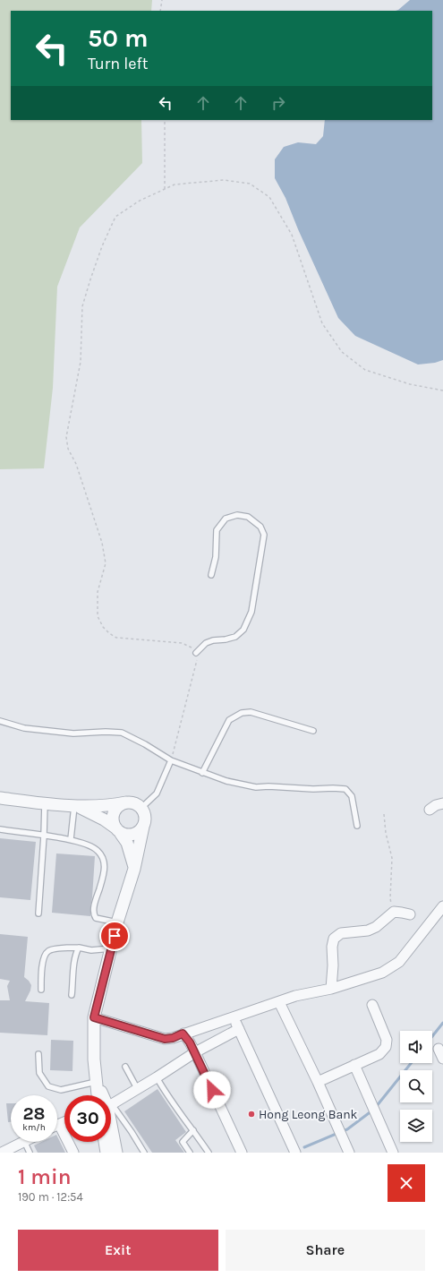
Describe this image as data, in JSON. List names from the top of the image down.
{
  "places": ["Hong Leong Bank"],
  "page": {
    "turn": ["50 m", "Turn left"],
    "speed": "28 km/h",
    "limit": "30",
    "heading": ["1 min", "190 m · 12:54"],
    "buttons": ["Exit", "Share"]
  }
}
